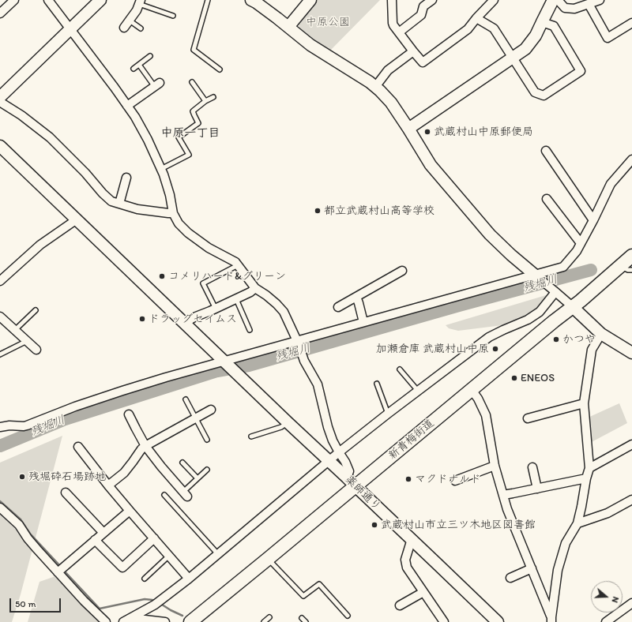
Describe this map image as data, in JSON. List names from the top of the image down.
{
  "streets": {
    "main road": ["新青梅街道"],
    "street": ["薬師通り"]
  },
  "crossings": [
    ["新青梅街道", "薬師通り"]
  ],
  "districts": ["中原一丁目"],
  "water": ["残堀川"],
  "parks": ["中原公園"],
  "places": [
    "武蔵村山中原郵便局",
    "都立武蔵村山高等学校",
    "コメリハード&グリーン",
    "ドラッグセイムス",
    "かつや",
    "加瀬倉庫 武蔵村山中原",
    "ENEOS",
    "残堀砕石場跡地",
    "マクドナルド",
    "武蔵村山市立三ツ木地区図書館"
  ],
  "scale_bar": "50 m",
  "north": "right"
}
